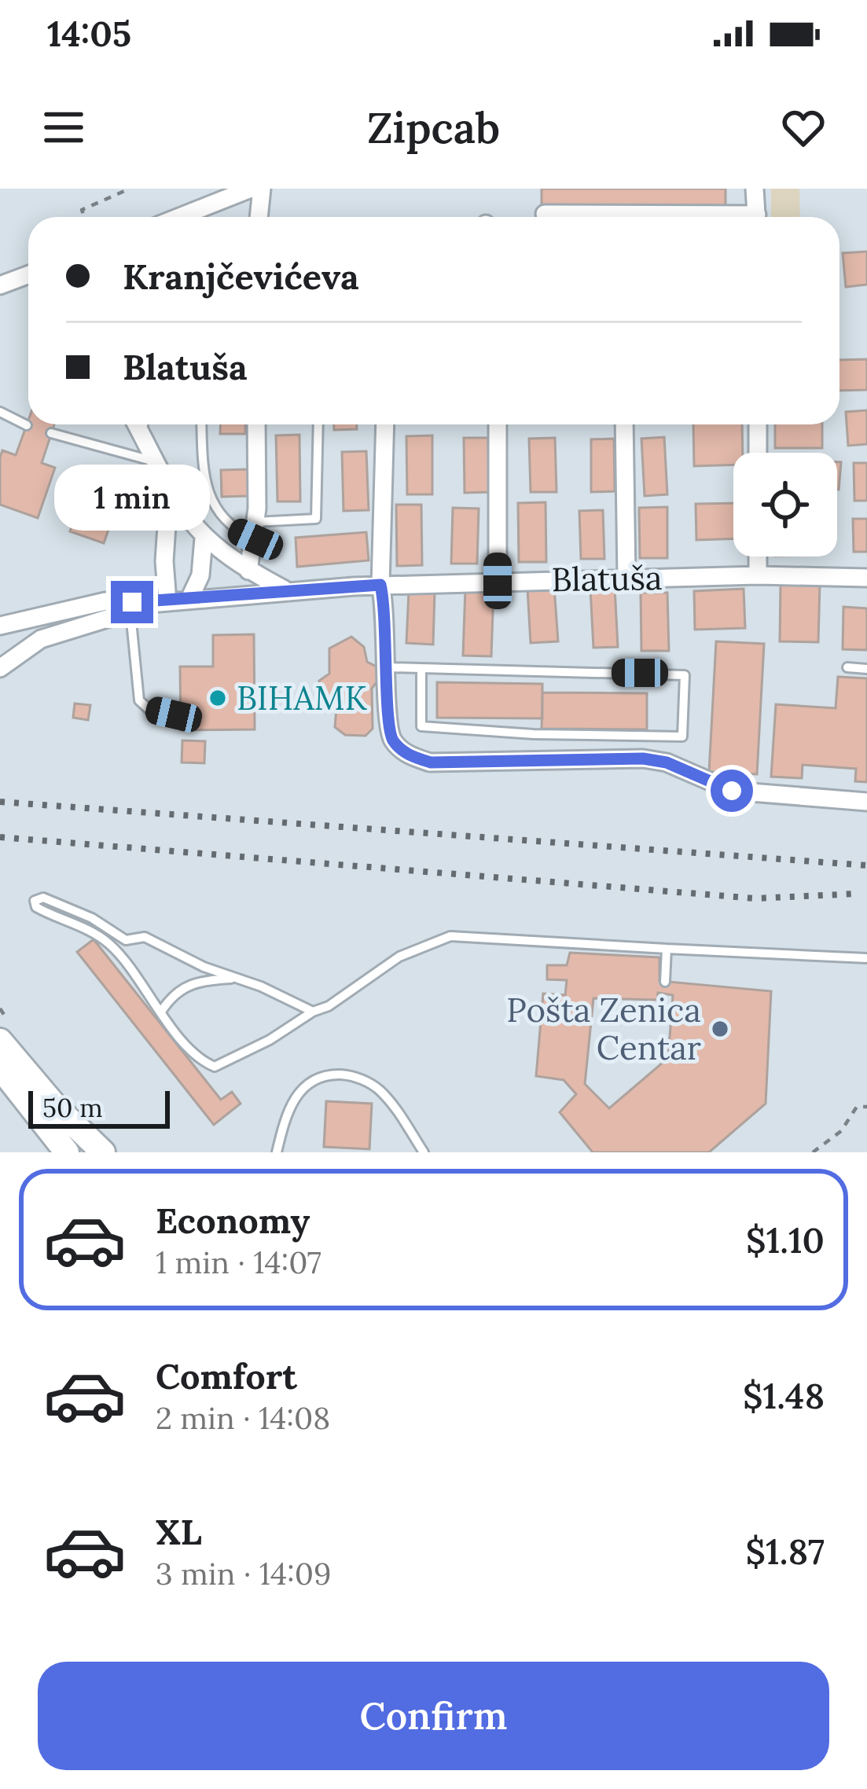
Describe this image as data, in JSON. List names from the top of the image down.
{
  "streets": {
    "street": ["Blatuša"]
  },
  "places": ["BIHAMK", "Pošta Zenica Centar"],
  "scale_bar": "50 m",
  "page": {
    "status": "14:05",
    "header": "Zipcab",
    "banner": ["Kranjčevićeva", "Blatuša"],
    "bubble": "1 min",
    "scale": "50 m",
    "list": [
      {
        "name": "Economy",
        "note": "1 min · 14:07",
        "value": "$1.10"
      },
      {
        "name": "Comfort",
        "note": "2 min · 14:08",
        "value": "$1.48"
      },
      {
        "name": "XL",
        "note": "3 min · 14:09",
        "value": "$1.87"
      }
    ],
    "buttons": "Confirm"
  }
}
